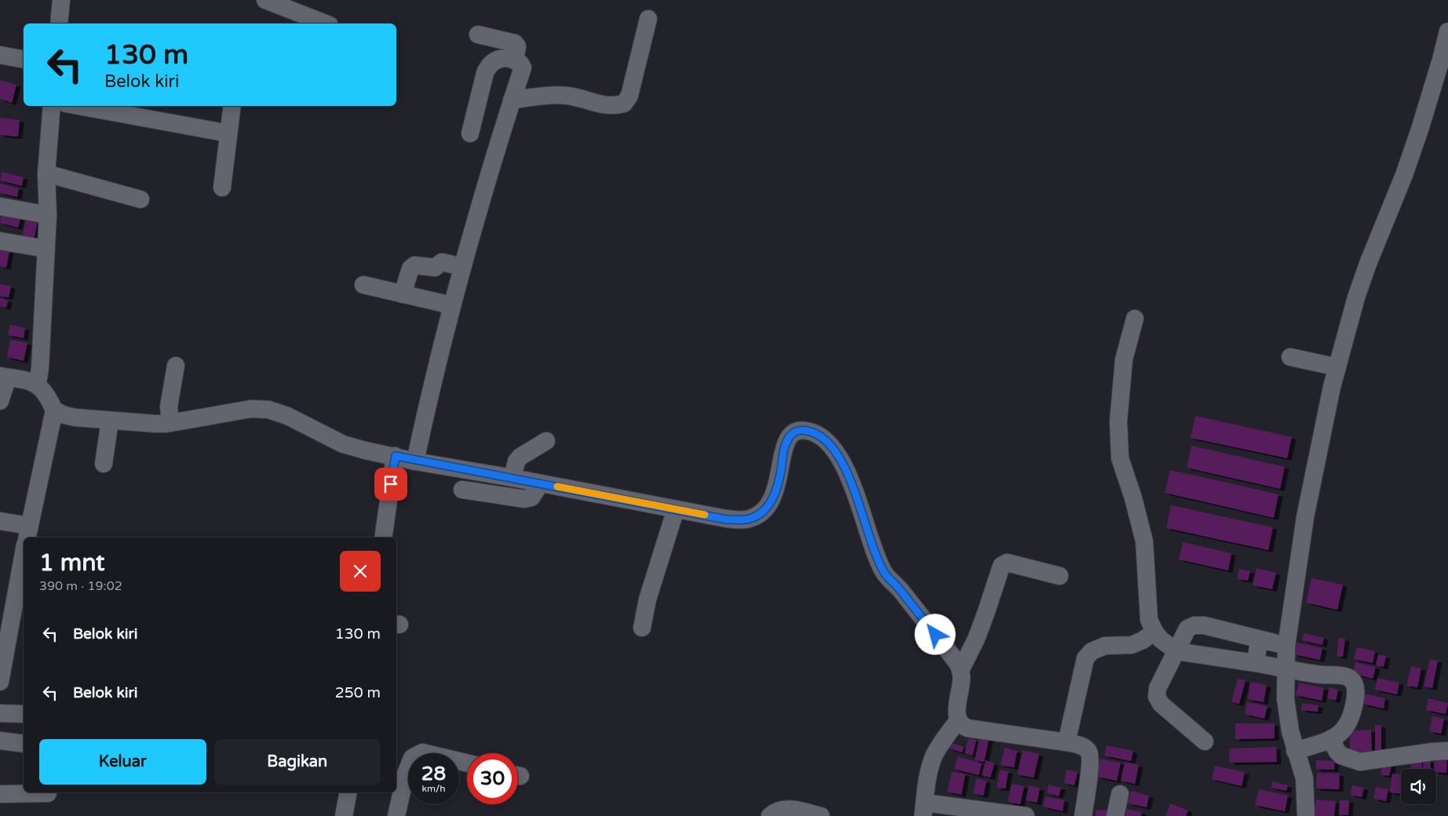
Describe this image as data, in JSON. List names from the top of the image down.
{
  "page": {
    "turn": ["130 m", "Belok kiri"],
    "heading": ["1 mnt", "390 m · 19:02"],
    "list": [
      {
        "name": "Belok kiri",
        "value": "130 m"
      },
      {
        "name": "Belok kiri",
        "value": "250 m"
      }
    ],
    "buttons": ["Keluar", "Bagikan"],
    "speed": "28 km/h",
    "limit": "30"
  }
}
